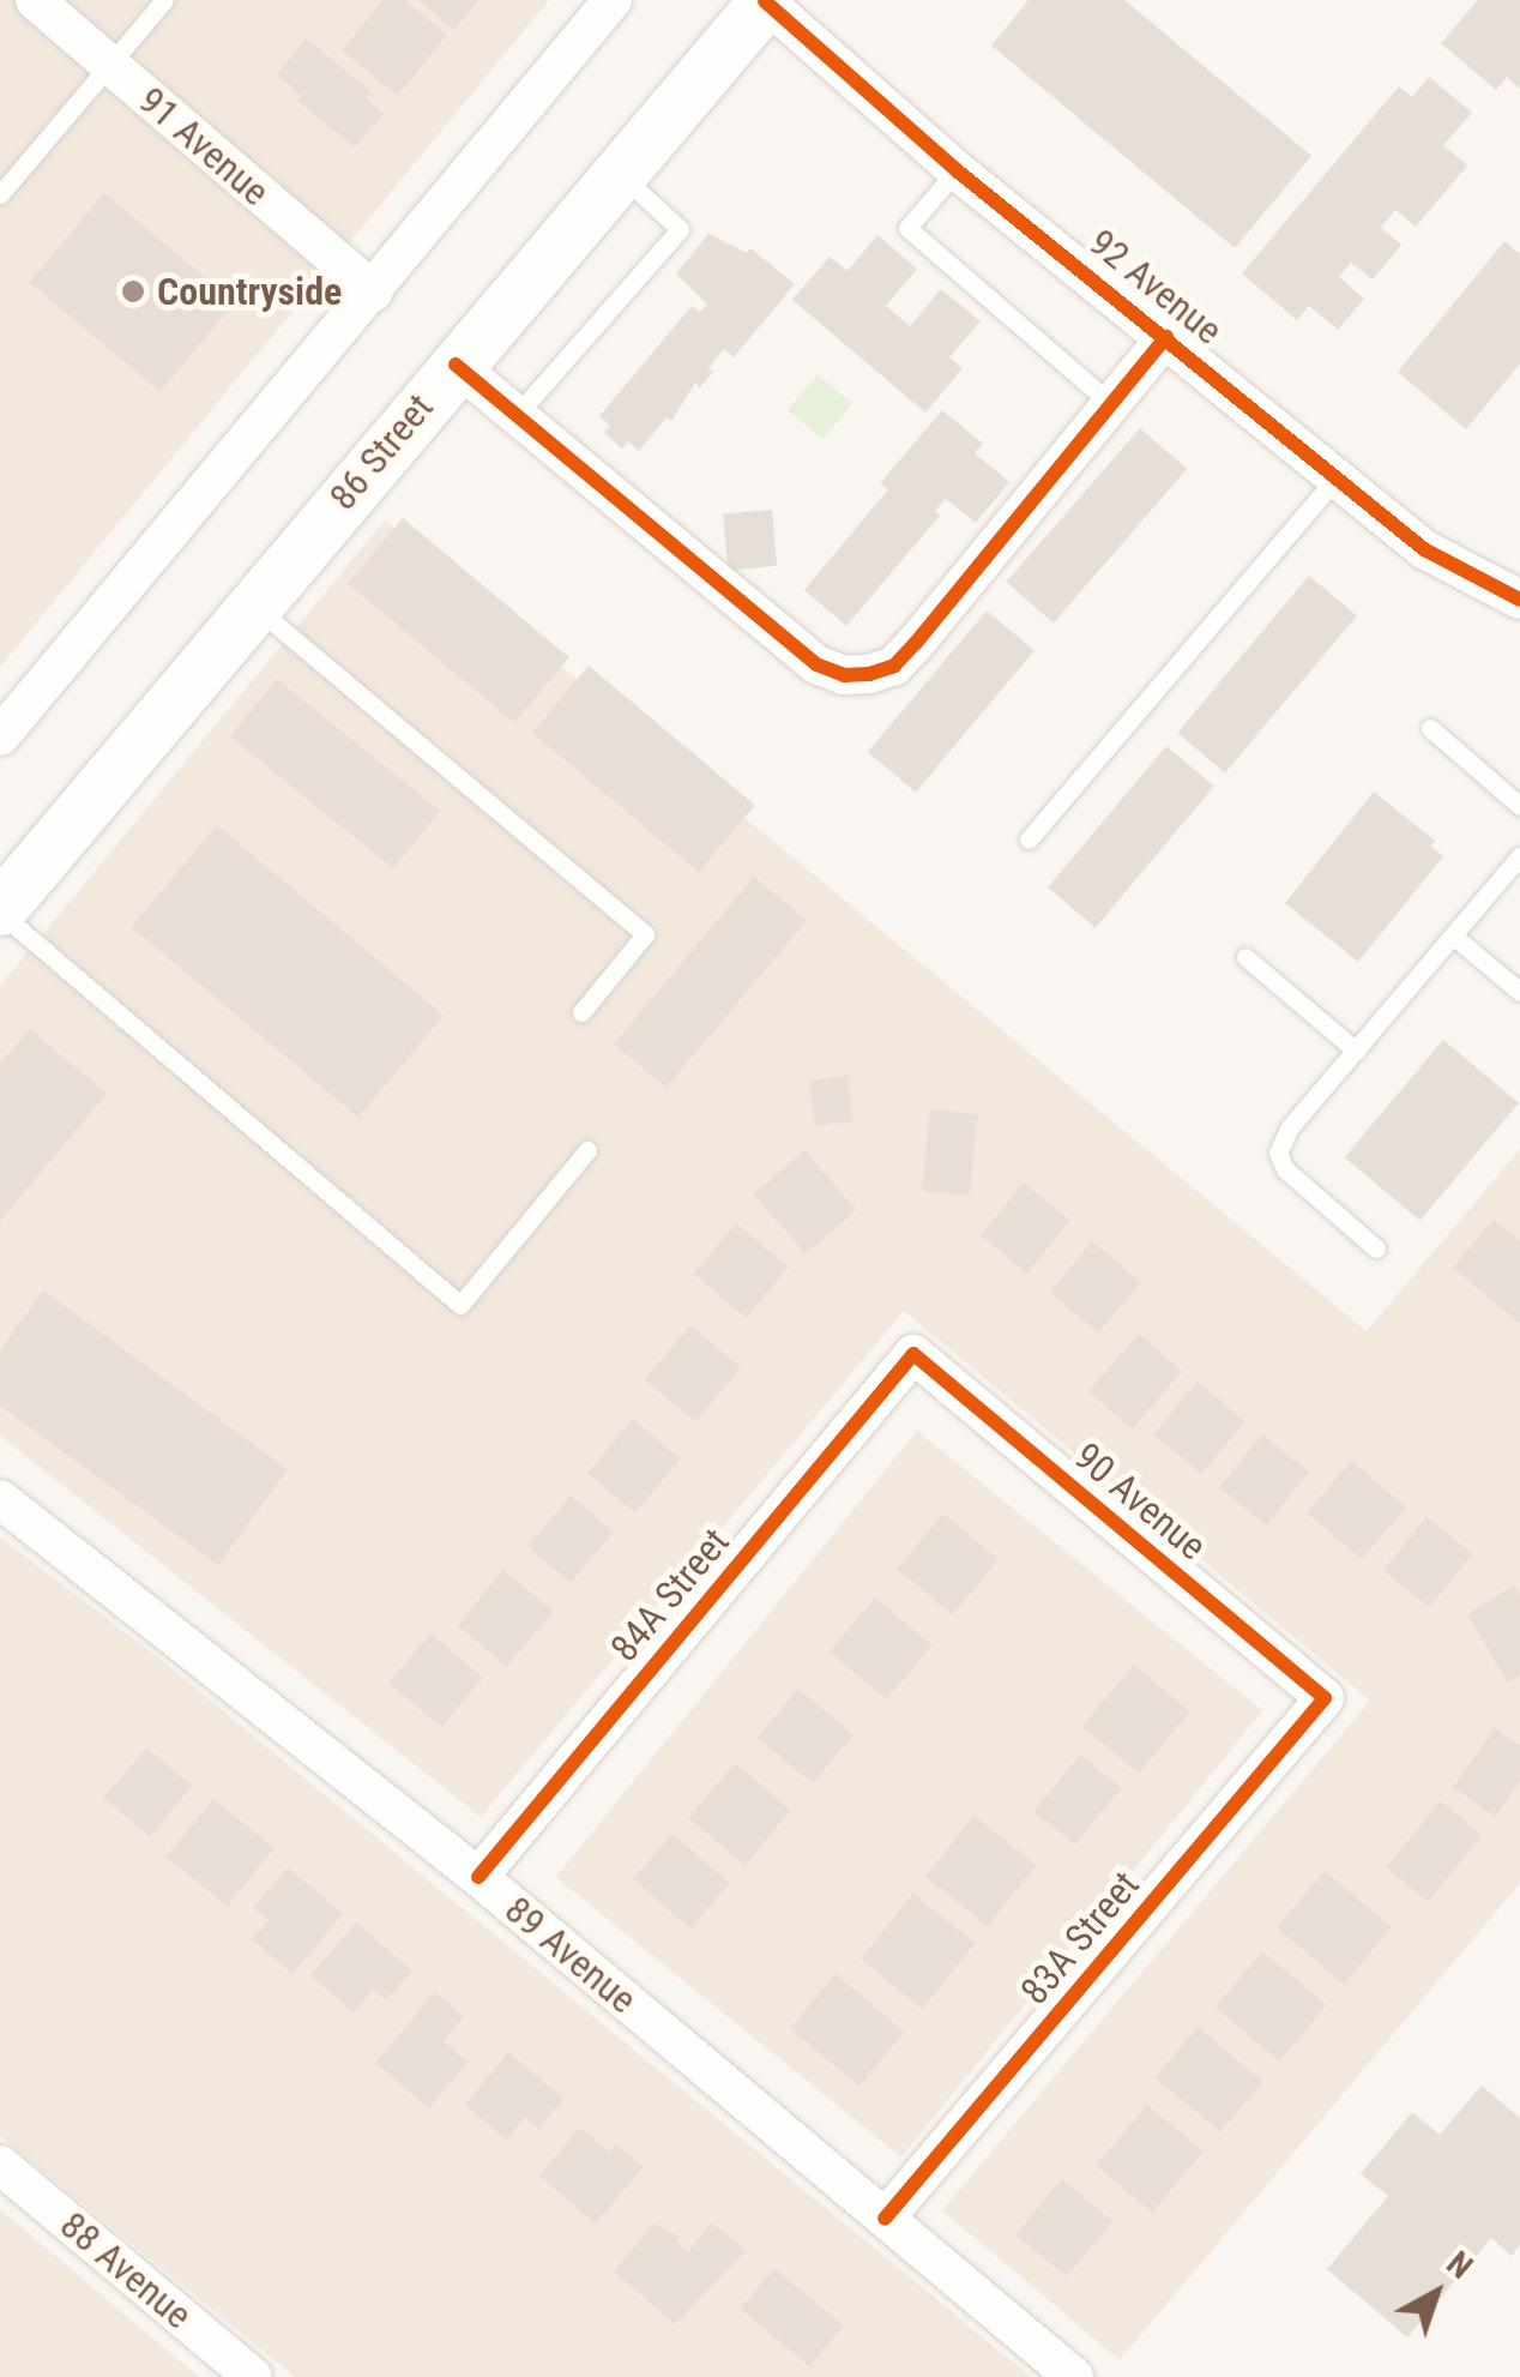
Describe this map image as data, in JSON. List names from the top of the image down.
{
  "streets": {
    "main road": ["86 Street"],
    "street": [
      "91 Avenue",
      "92 Avenue",
      "90 Avenue",
      "84A Street",
      "83A Street",
      "89 Avenue",
      "88 Avenue"
    ]
  },
  "crossings": [
    ["92 Avenue", "86 Street"],
    ["90 Avenue", "84A Street"],
    ["90 Avenue", "83A Street"],
    ["84A Street", "89 Avenue"],
    ["83A Street", "89 Avenue"]
  ],
  "places": ["Countryside"],
  "north": "top right"
}
